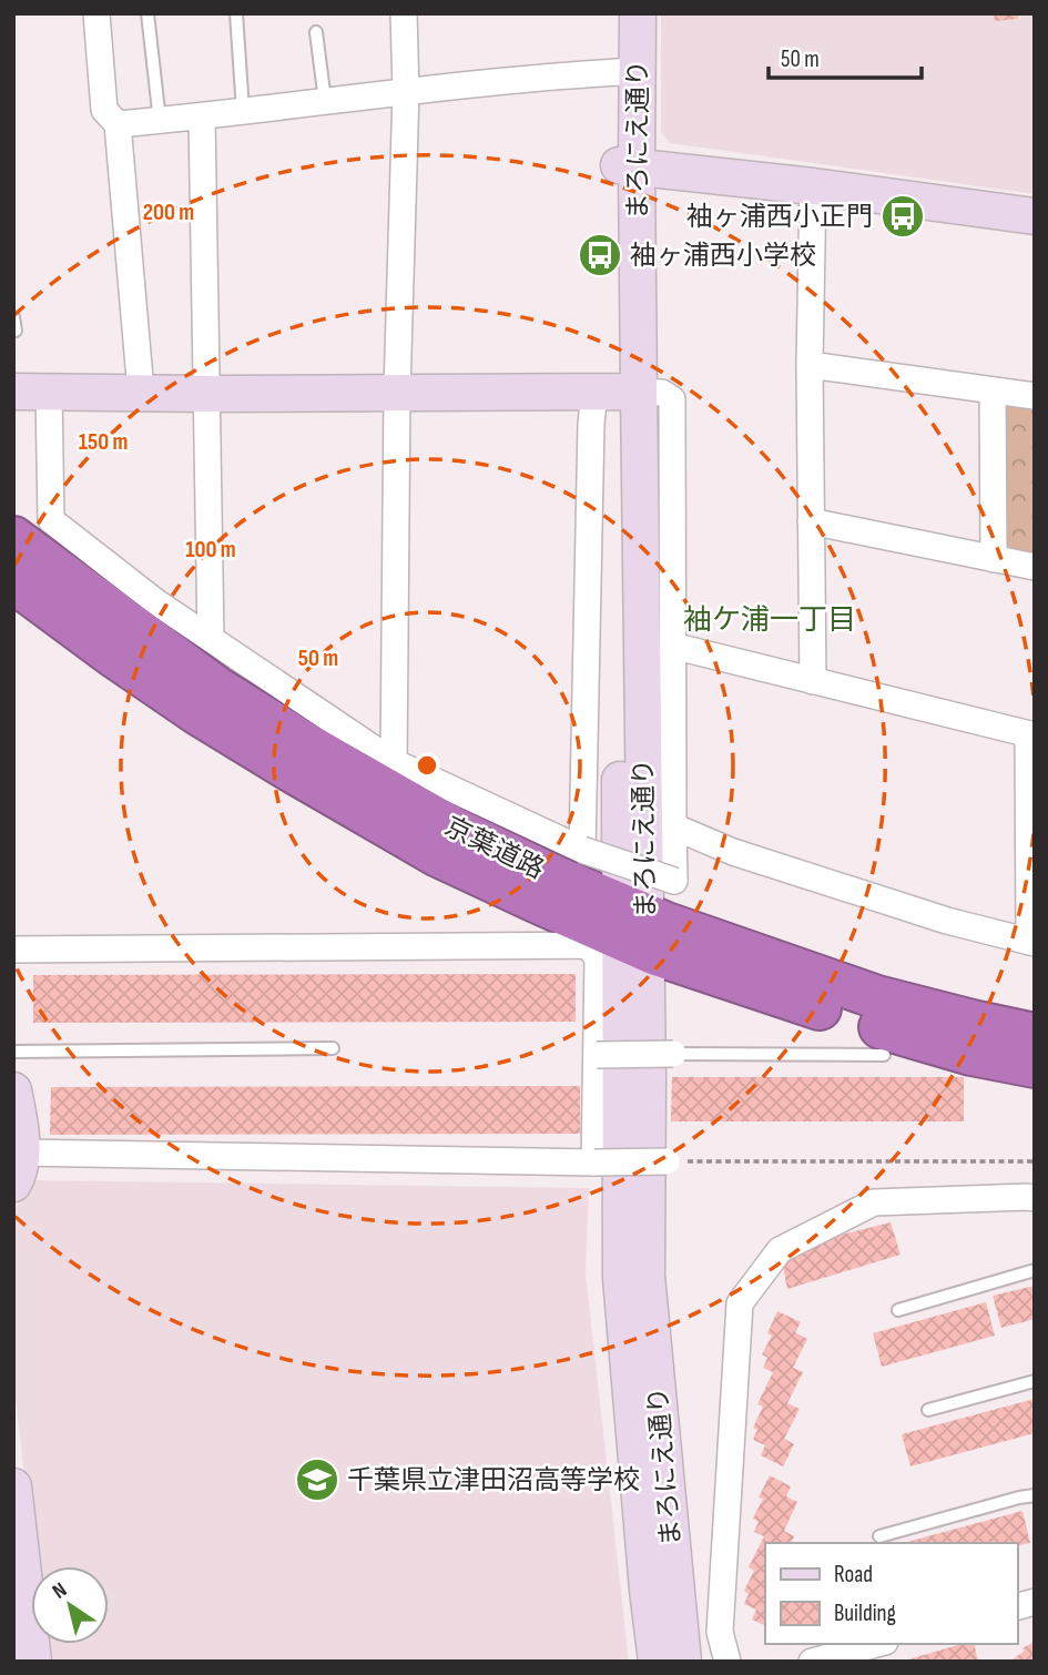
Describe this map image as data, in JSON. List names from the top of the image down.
{
  "streets": {
    "highway": ["京葉道路"],
    "street": ["まろにえ通り"]
  },
  "crossings": [
    ["まろにえ通り", "京葉道路"]
  ],
  "districts": ["袖ケ浦一丁目"],
  "places": {
    "bus stop": ["袖ヶ浦西小正門", "袖ヶ浦西小学校"],
    "school or university": ["千葉県立津田沼高等学校"]
  },
  "legend": ["Road", "Building"],
  "scale_bar": "50 m",
  "north": "top left",
  "rings": [
    "200 m",
    "150 m",
    "100 m",
    "50 m"
  ]
}
